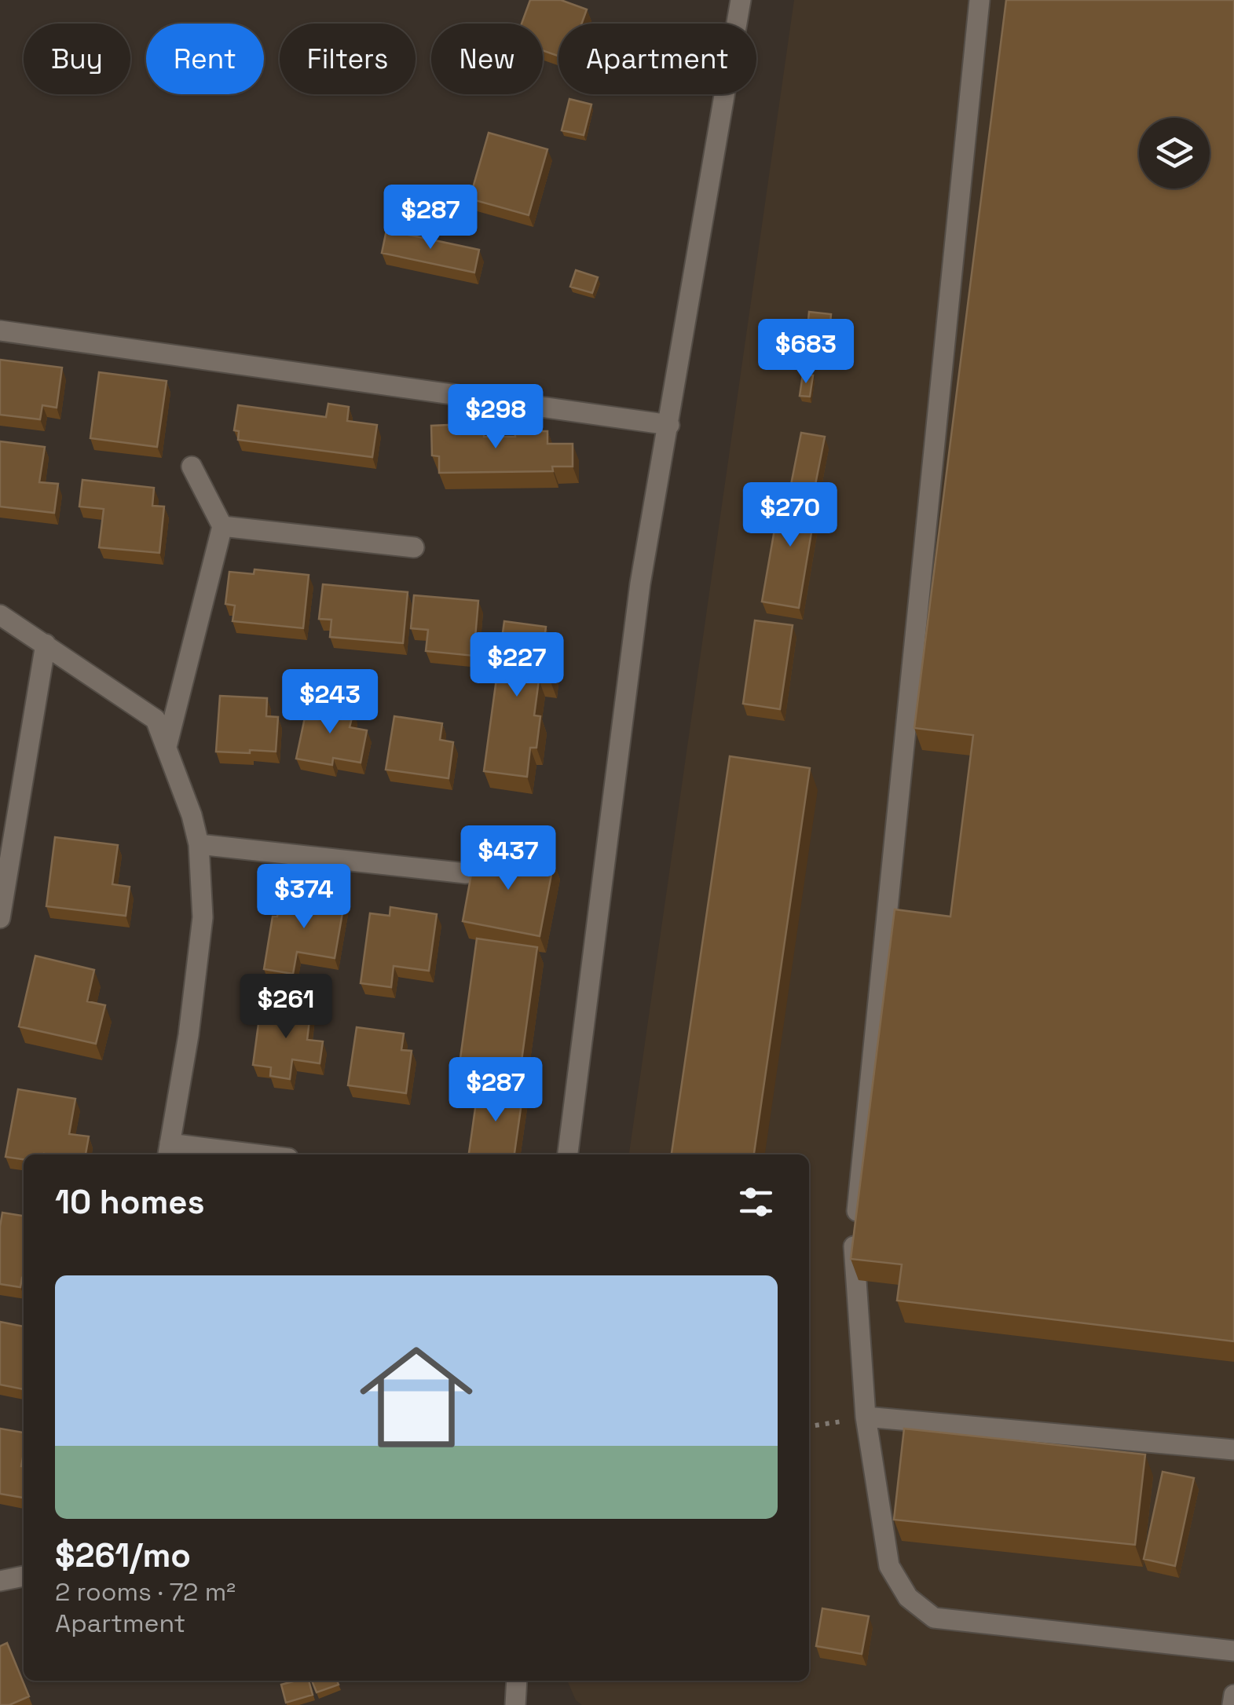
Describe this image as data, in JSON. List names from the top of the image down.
{
  "page": {
    "chip": [
      "Buy",
      "Rent",
      "Filters",
      "New",
      "Apartment"
    ],
    "price": [
      "$287",
      "$683",
      "$298",
      "$270",
      "$227",
      "$243",
      "$437",
      "$374",
      "$261",
      "$287"
    ],
    "heading": "10 homes",
    "list": [
      {
        "name": "$261/mo",
        "note": "2 rooms · 72 m² · Apartment"
      }
    ]
  }
}
